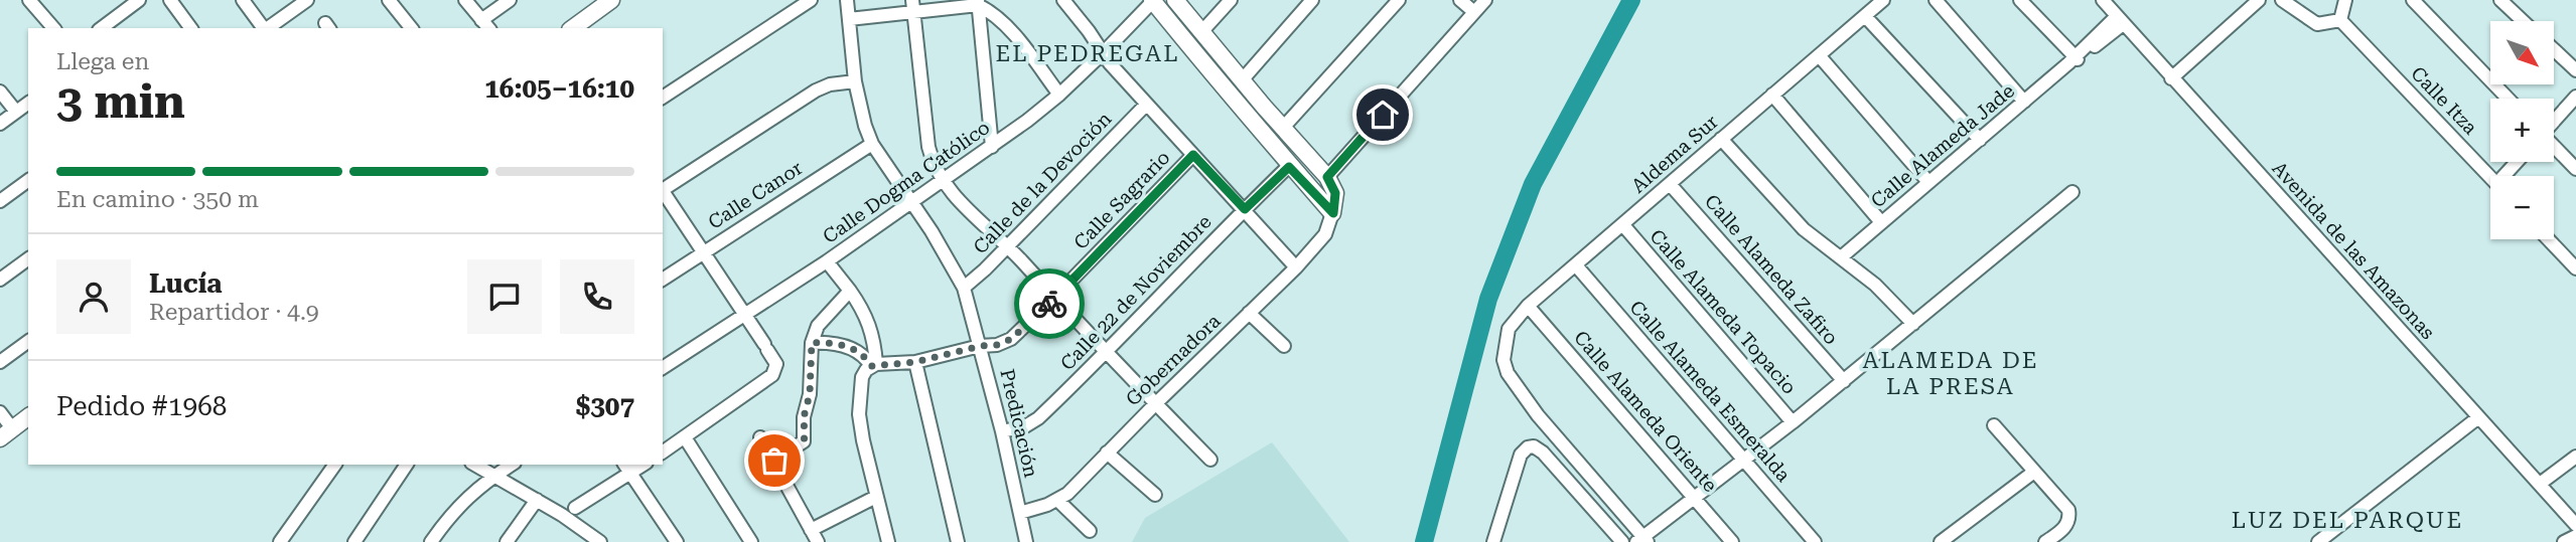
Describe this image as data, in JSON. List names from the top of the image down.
{
  "streets": {
    "street": [
      "Calle Itza",
      "Calle Alameda Jade",
      "Aldema Sur",
      "Calle Dogma Católico",
      "Calle de la Devoción",
      "Calle Canor",
      "Calle Sagrario",
      "Avenida de las Amazonas",
      "Calle Alameda Zafiro",
      "Calle 22 de Noviembre",
      "Calle Alameda Topacio",
      "Gobernadora",
      "Calle Alameda Esmeralda",
      "Calle Alameda Oriente",
      "Predicación"
    ]
  },
  "crossings": [
    ["Calle Alameda Jade", "Avenida de las Amazonas"],
    ["Aldema Sur", "Calle Alameda Zafiro"],
    ["Aldema Sur", "Calle Alameda Topacio"],
    ["Aldema Sur", "Calle Alameda Esmeralda"],
    ["Aldema Sur", "Calle Alameda Oriente"],
    ["Calle Dogma Católico", "Predicación"],
    ["Calle de la Devoción", "Predicación"],
    ["Calle Canor", "Predicación"],
    ["Calle Sagrario", "Predicación"],
    ["Calle 22 de Noviembre", "Predicación"],
    ["Gobernadora", "Predicación"]
  ],
  "districts": ["EL PEDREGAL", "ALAMEDA DE LA PRESA", "LUZ DEL PARQUE"],
  "north": "bottom right",
  "page": {
    "map_buttons": ["+", "−"],
    "heading": ["3 min", "Llega en", "16:05–16:10"],
    "panel": [
      "Lucía",
      "Repartidor · 4.9",
      "Pedido #1968",
      "$307"
    ],
    "bar": "En camino · 350 m"
  }
}
